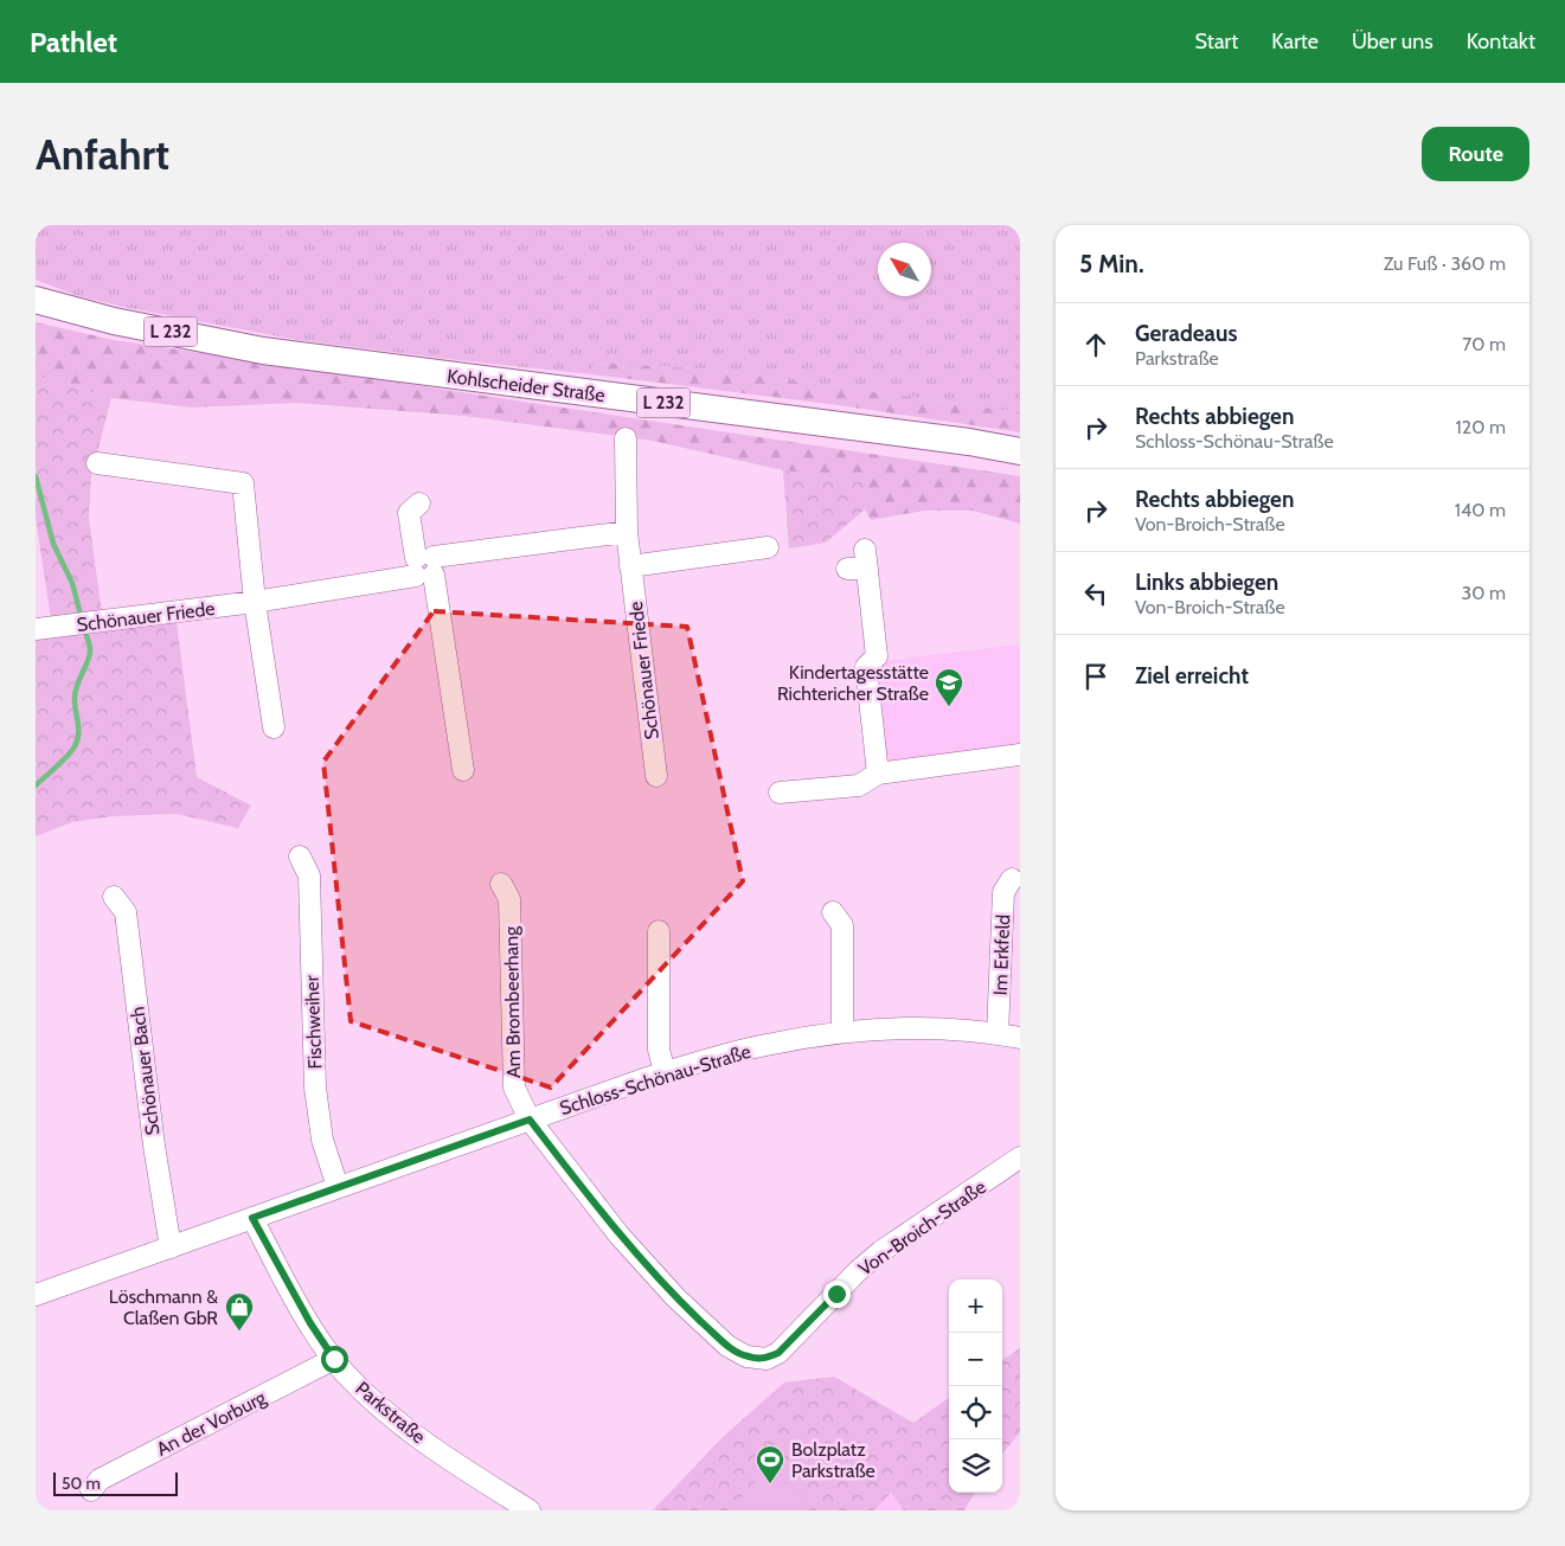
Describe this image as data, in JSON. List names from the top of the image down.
{
  "streets": {
    "main road": ["L 232", "Kohlscheider Straße"],
    "street": [
      "Schönauer Friede",
      "Im Erkfeld",
      "Am Brombeerhang",
      "Fischweiher",
      "Schönauer Bach",
      "Schloss-Schönau-Straße",
      "Von-Broich-Straße",
      "Parkstraße",
      "An der Vorburg"
    ]
  },
  "crossings": [
    ["Im Erkfeld", "Schloss-Schönau-Straße"],
    ["Am Brombeerhang", "Schloss-Schönau-Straße"],
    ["Am Brombeerhang", "Von-Broich-Straße"],
    ["Fischweiher", "Schloss-Schönau-Straße"],
    ["Schönauer Bach", "Schloss-Schönau-Straße"],
    ["Schloss-Schönau-Straße", "Von-Broich-Straße"],
    ["Schloss-Schönau-Straße", "Parkstraße"],
    ["Parkstraße", "An der Vorburg"]
  ],
  "places": {
    "school or university": ["Kindertagesstätte Richtericher Straße"],
    "shop": ["Löschmann & Claßen GbR"],
    "sports": ["Bolzplatz Parkstraße"]
  },
  "scale_bar": "50 m",
  "north": "top left",
  "page": {
    "header": "Pathlet",
    "nav": [
      "Start",
      "Karte",
      "Über uns",
      "Kontakt"
    ],
    "buttons": "Route",
    "title": "Anfahrt",
    "heading": ["5 Min.", "Zu Fuß · 360 m"],
    "list": [
      ["Geradeaus", "Parkstraße", "70 m"],
      ["Rechts abbiegen", "Schloss-Schönau-Straße", "120 m"],
      ["Rechts abbiegen", "Von-Broich-Straße", "140 m"],
      ["Links abbiegen", "Von-Broich-Straße", "30 m"],
      "Ziel erreicht"
    ],
    "map_buttons": ["+", "−"],
    "scale": "50 m"
  }
}
